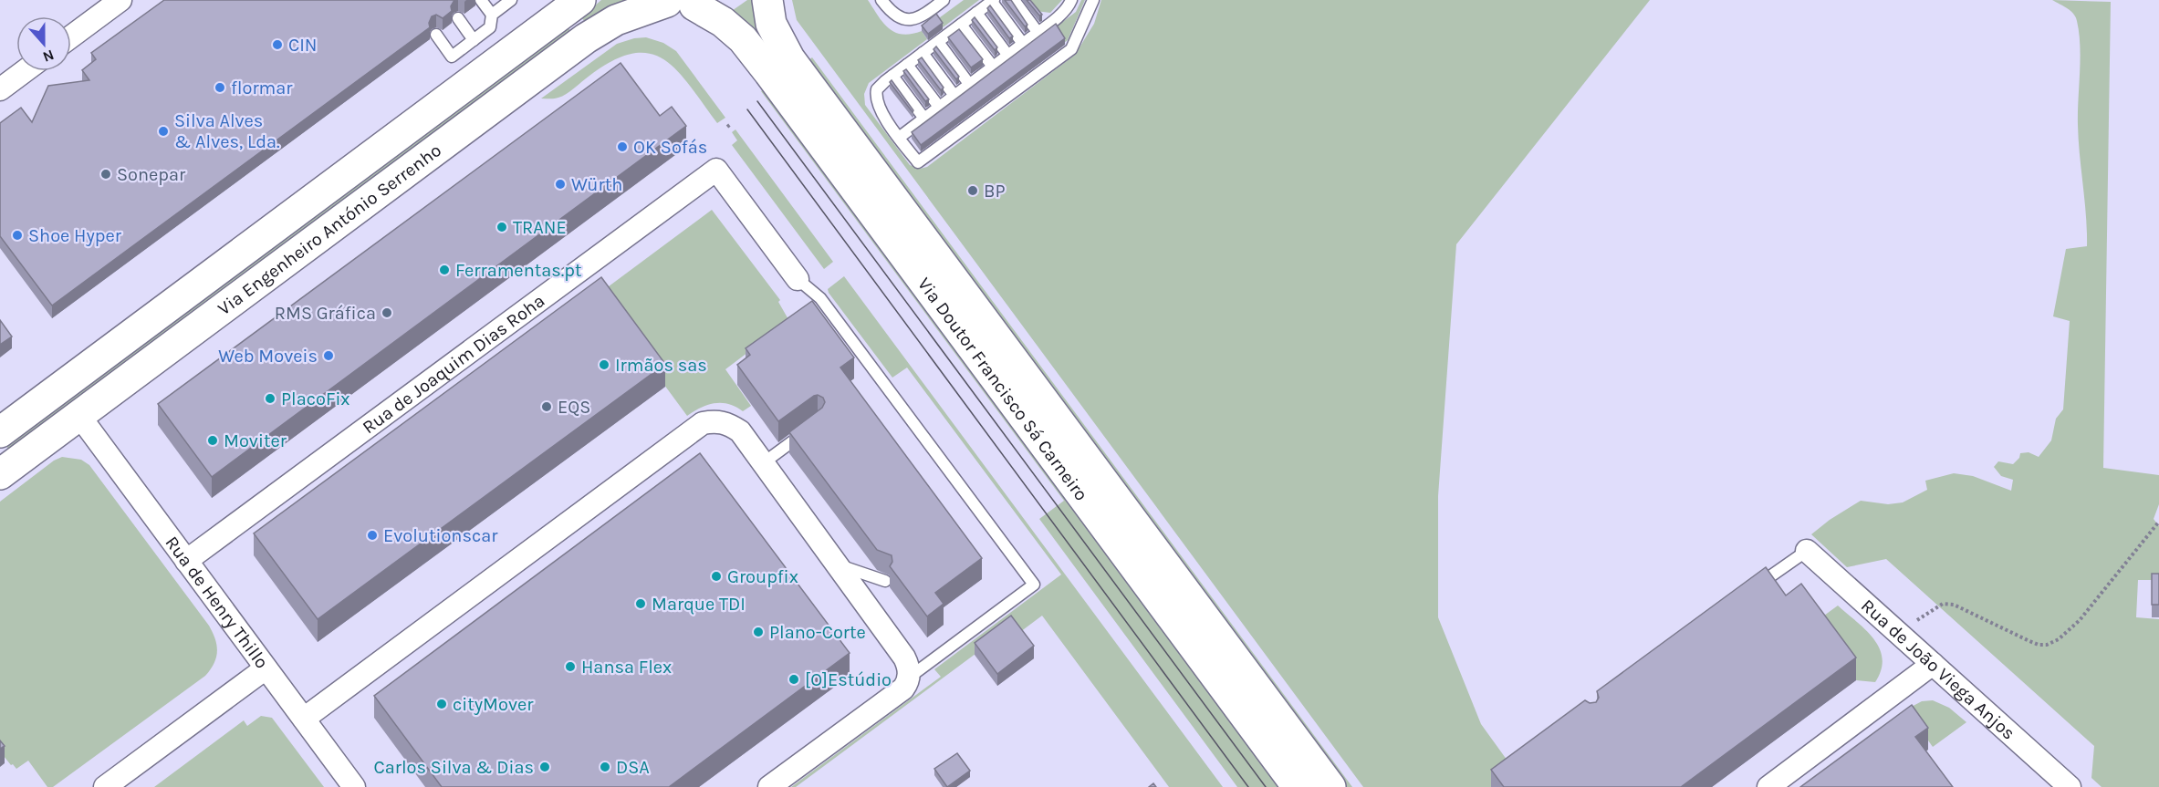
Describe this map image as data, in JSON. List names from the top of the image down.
{
  "streets": {
    "main road": ["Via Engenheiro António Serrenho", "Via Doutor Francisco Sá Carneiro"],
    "street": ["Rua de Joaquim Dias Roha", "Rua de Henry Thillo", "Rua de João Viega Anjos"]
  },
  "crossings": [
    ["Via Engenheiro António Serrenho", "Via Doutor Francisco Sá Carneiro"],
    ["Via Engenheiro António Serrenho", "Rua de Henry Thillo"],
    ["Rua de Joaquim Dias Roha", "Rua de Henry Thillo"]
  ],
  "places": [
    "CIN",
    "flormar",
    "Silva Alves & Alves, Lda.",
    "OK Sofás",
    "Sonepar",
    "Würth",
    "BP",
    "TRANE",
    "Shoe Hyper",
    "Ferramentas.pt",
    "RMS Gráfica",
    "Web Moveis",
    "Irmãos sas",
    "PlacoFix",
    "EQS",
    "Moviter",
    "Evolutionscar",
    "Groupfix",
    "Marque TDI",
    "Plano-Corte",
    "Hansa Flex",
    "[O]Estúdio",
    "cityMover",
    "Carlos Silva & Dias",
    "DSA"
  ],
  "north": "bottom"
}
